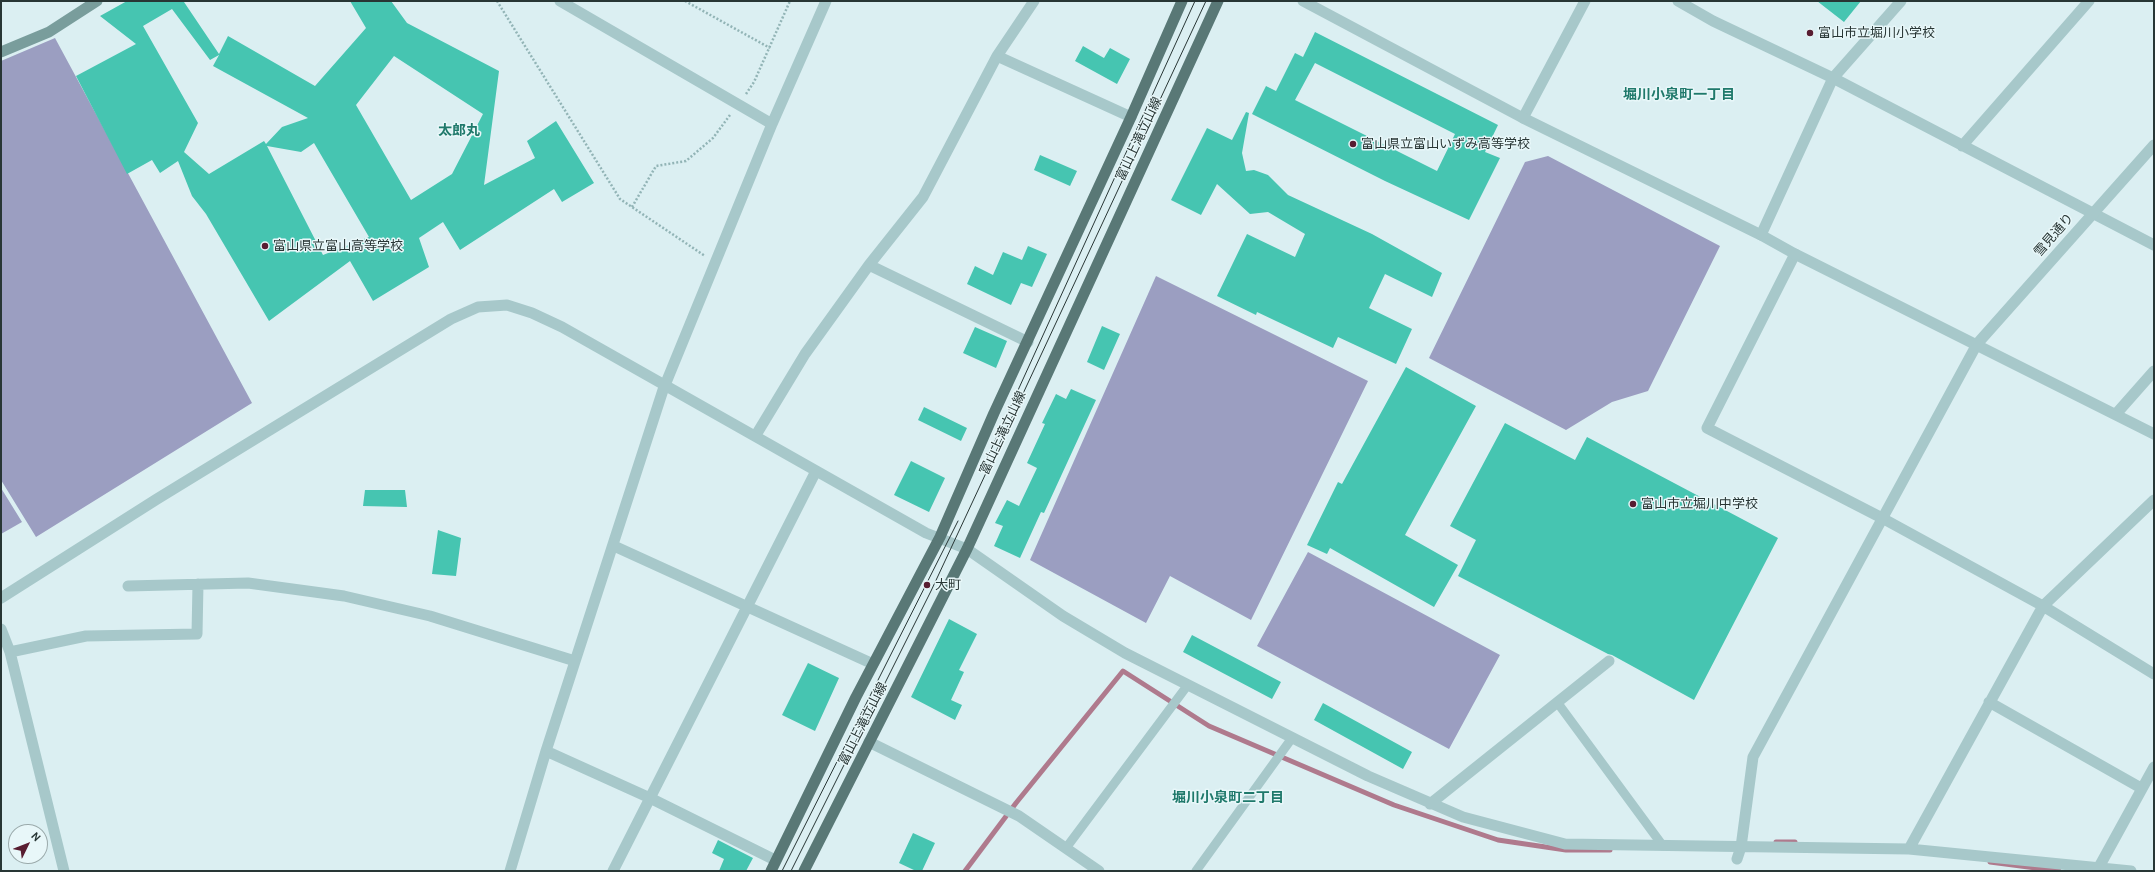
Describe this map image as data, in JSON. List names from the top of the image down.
{
  "streets": {
    "main road": ["富山上滝立山線"],
    "street": ["雪見通り"]
  },
  "districts": ["堀川小泉町一丁目", "太郎丸", "堀川小泉町二丁目"],
  "places": [
    "富山市立堀川小学校",
    "富山県立富山いずみ高等学校",
    "富山県立富山高等学校",
    "富山市立堀川中学校",
    "大町"
  ],
  "north": "top right"
}
